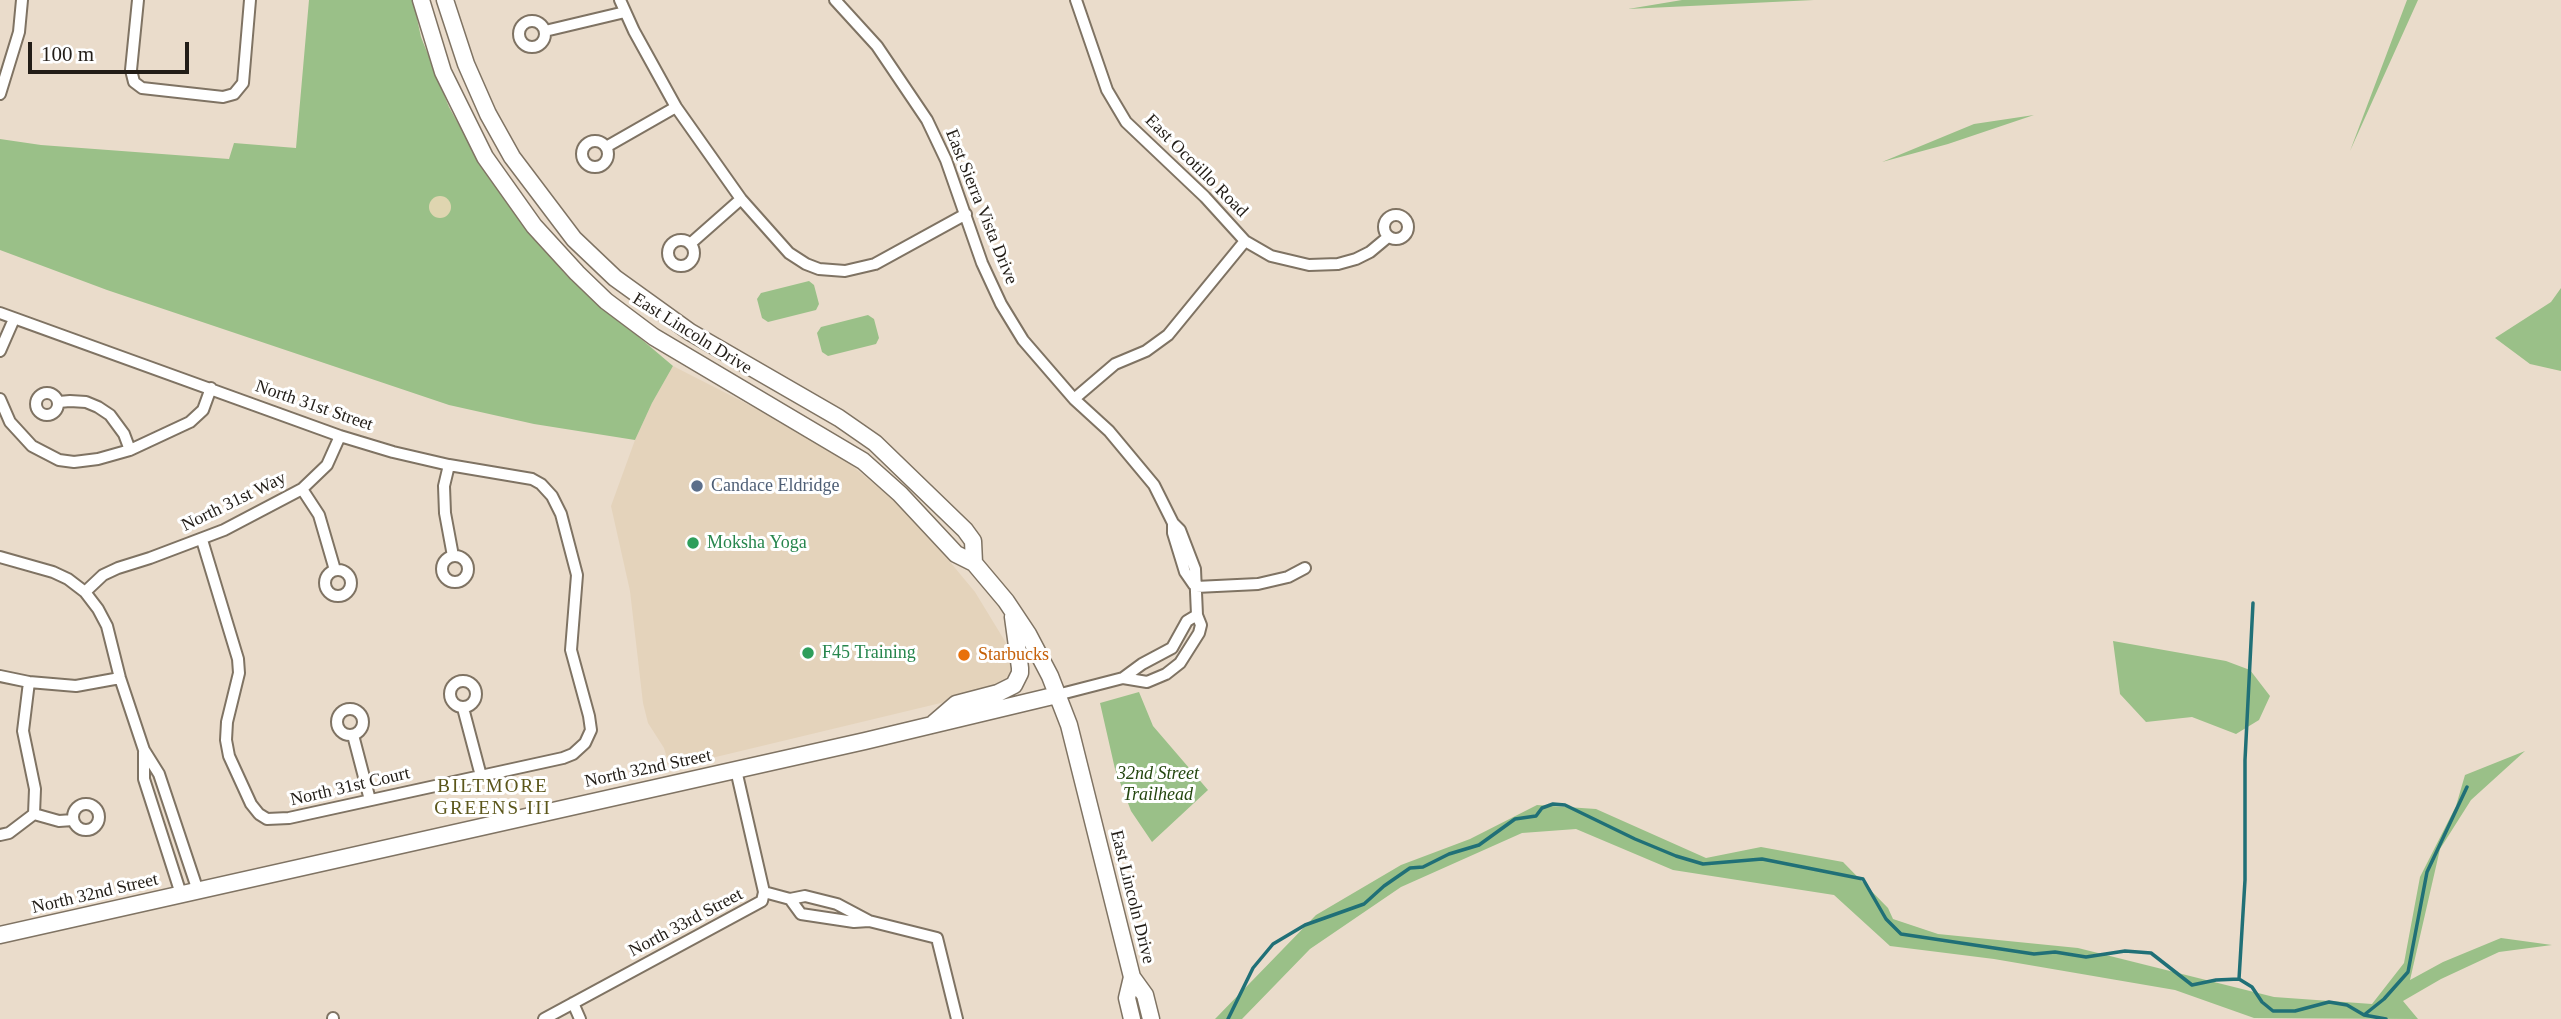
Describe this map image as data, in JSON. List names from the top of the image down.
{
  "streets": {
    "main road": ["East Lincoln Drive", "North 32nd Street"],
    "street": [
      "East Ocotillo Road",
      "East Sierra Vista Drive",
      "North 31st Street",
      "North 31st Way",
      "North 31st Court",
      "North 33rd Street"
    ]
  },
  "crossings": [
    ["East Lincoln Drive", "North 32nd Street"],
    ["North 31st Street", "North 31st Way"],
    ["North 31st Street", "North 31st Court"],
    ["North 31st Way", "North 31st Court"],
    ["North 32nd Street", "North 33rd Street"]
  ],
  "districts": ["BILTMORE GREENS III"],
  "parks": ["32nd Street Trailhead"],
  "places": [
    "Candace Eldridge",
    "Moksha Yoga",
    "F45 Training",
    "Starbucks"
  ],
  "scale_bar": "100 m"
}
